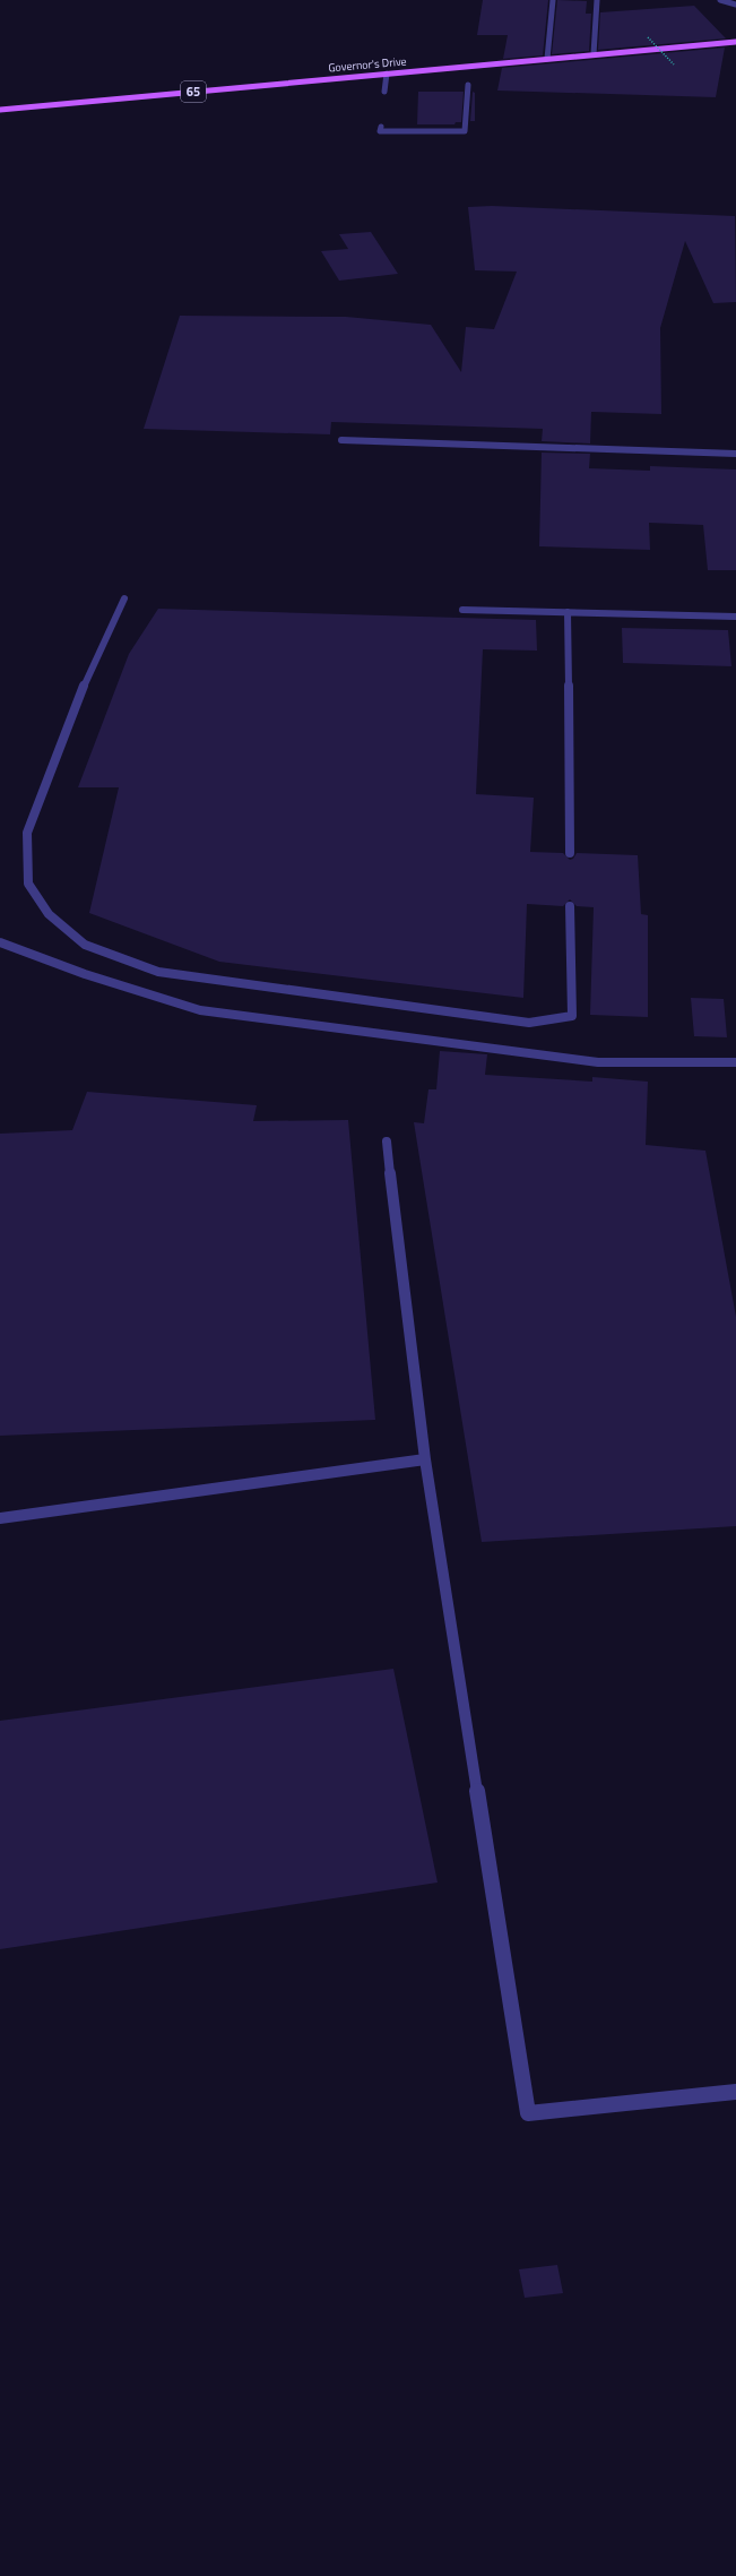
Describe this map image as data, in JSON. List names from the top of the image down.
{
  "streets": {
    "main road": ["Governor's Drive", "65"]
  }
}
